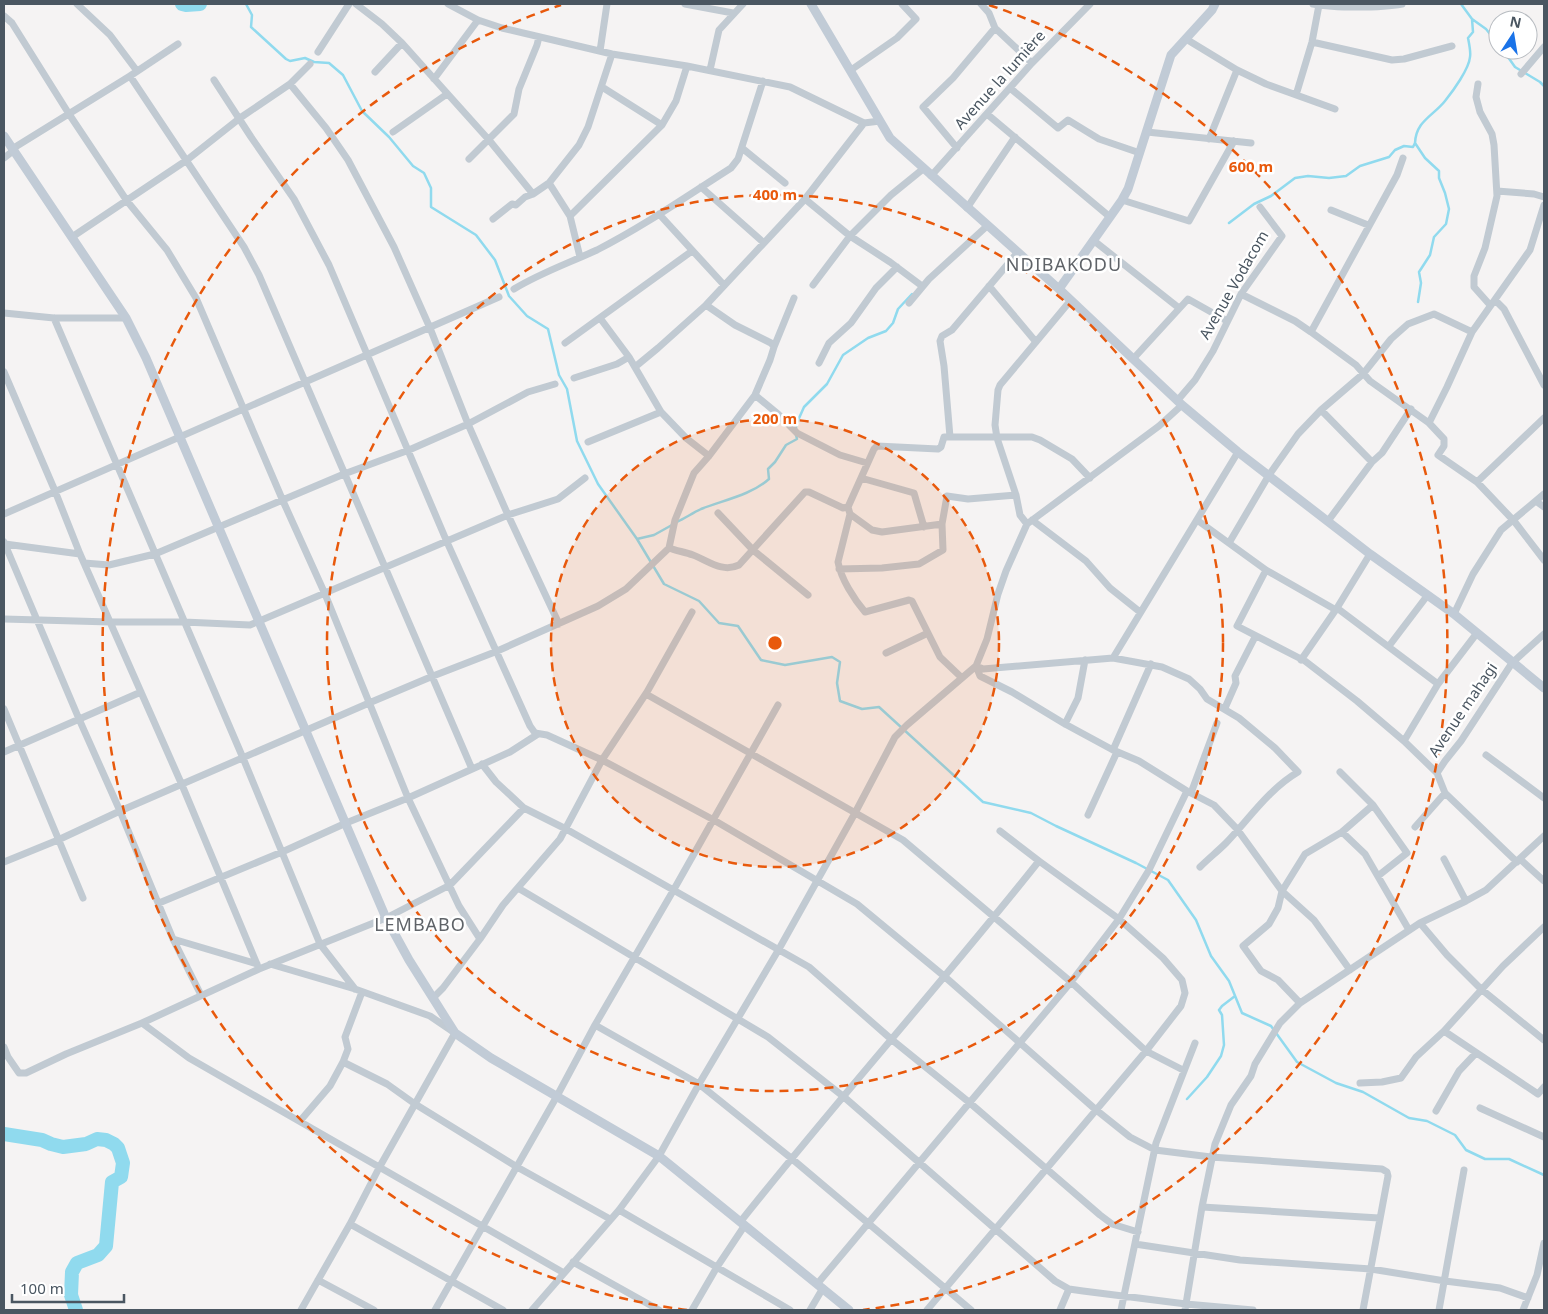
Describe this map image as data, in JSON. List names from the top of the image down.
{
  "streets": {
    "street": ["Avenue la lumière", "Avenue Vodacom", "Avenue mahagi"]
  },
  "districts": ["NDIBAKODU", "LEMBABO"],
  "scale_bar": "100 m",
  "north": "top",
  "rings": ["600 m", "400 m", "200 m"]
}
